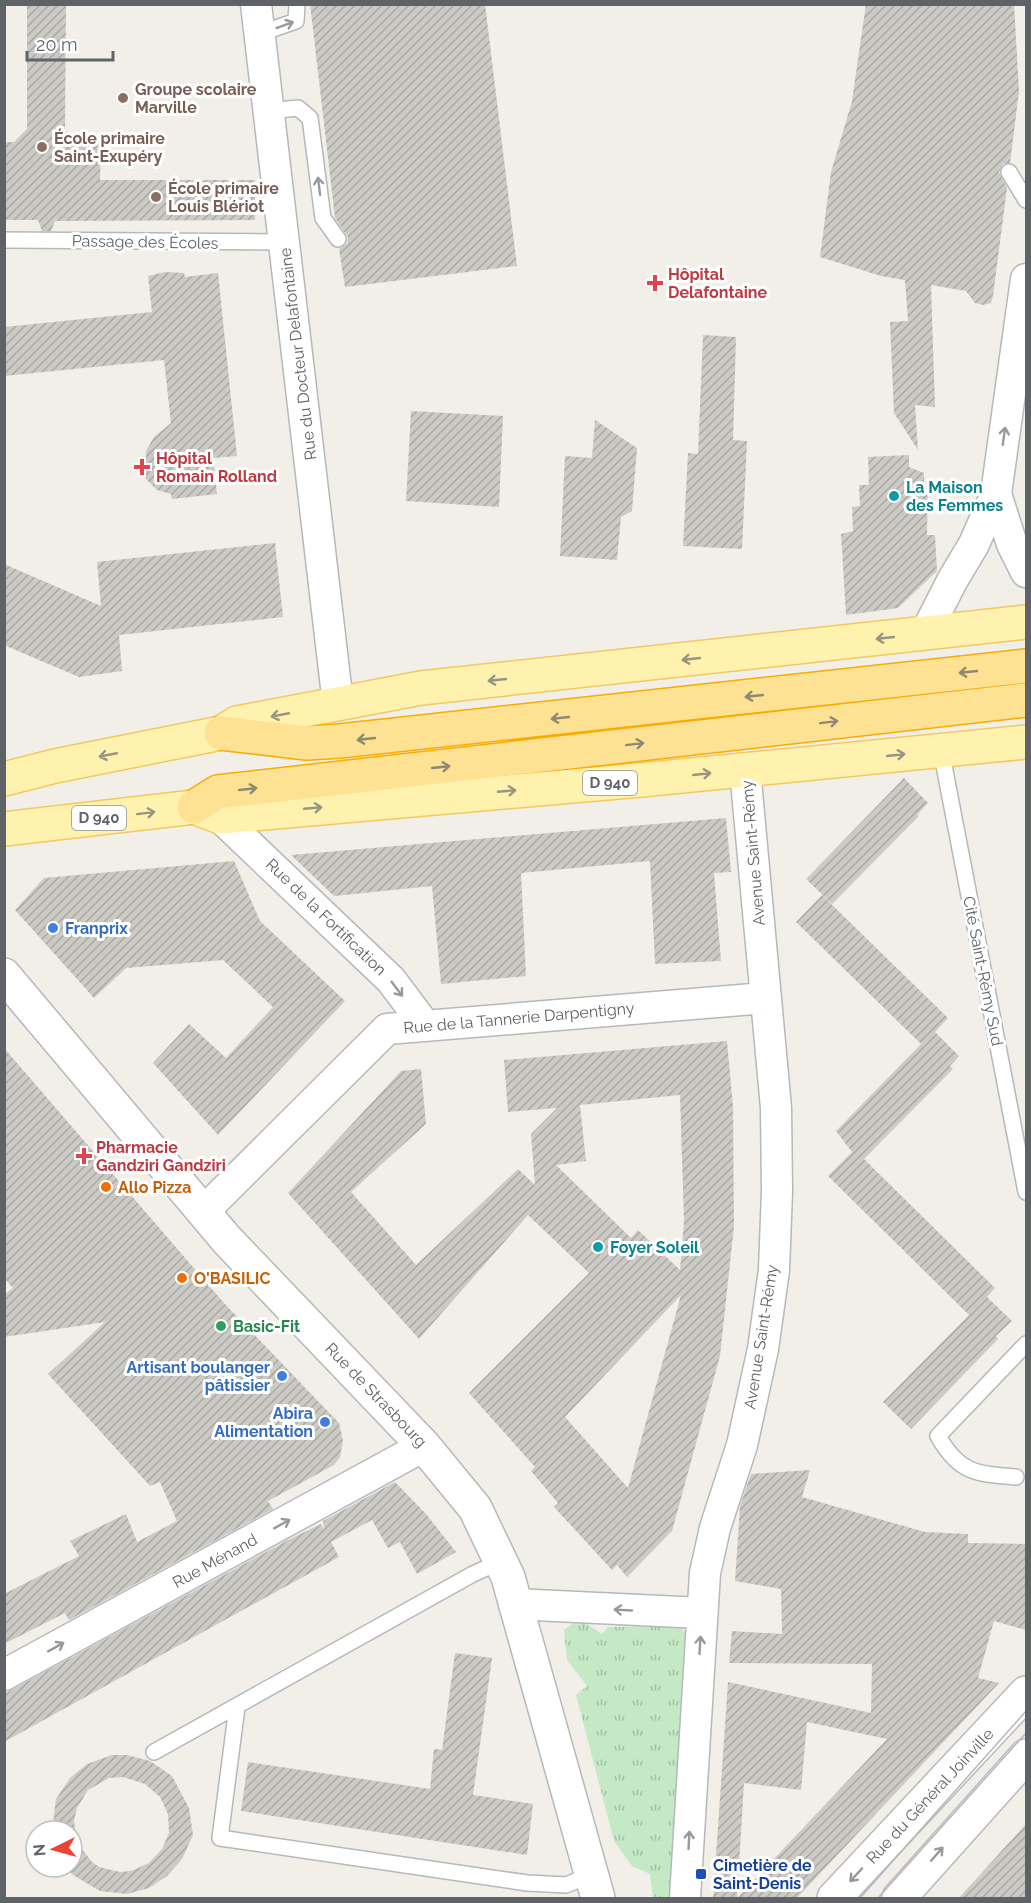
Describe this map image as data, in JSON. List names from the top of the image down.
{
  "streets": {
    "main road": ["D 940"],
    "street": [
      "Rue du Docteur Delafontaine",
      "Avenue Saint-Rémy",
      "Rue de la Fortification",
      "Rue de la Tannerie Darpentigny",
      "Rue de Strasbourg",
      "Rue Ménand",
      "Rue du Général Joinville"
    ],
    "lane": ["Passage des Écoles", "Cité Saint-Rémy Sud"]
  },
  "crossings": [
    ["Passage des Écoles", "Rue du Docteur Delafontaine"],
    ["D 940", "Avenue Saint-Rémy"],
    ["D 940", "Rue de la Fortification"],
    ["D 940", "Cité Saint-Rémy Sud"],
    ["Avenue Saint-Rémy", "Rue de la Tannerie Darpentigny"],
    ["Rue de la Fortification", "Rue de la Tannerie Darpentigny"],
    ["Rue de la Tannerie Darpentigny", "Rue de Strasbourg"],
    ["Rue de Strasbourg", "Rue Ménand"]
  ],
  "one_way": ["Rue de la Fortification", "Rue Ménand"],
  "places": {
    "other": [
      "Groupe scolaire Marville",
      "École primaire Saint-Exupéry",
      "École primaire Louis Blériot",
      "La Maison des Femmes",
      "Franprix",
      "Allo Pizza",
      "Foyer Soleil",
      "O'BASILIC",
      "Basic-Fit",
      "Artisant boulanger pâtissier",
      "Abira Alimentation"
    ],
    "health": ["Hôpital Delafontaine", "Hôpital Romain Rolland", "Pharmacie Gandziri Gandziri"],
    "transit": ["Cimetière de Saint-Denis"]
  },
  "scale_bar": "20 m",
  "north": "left"
}
